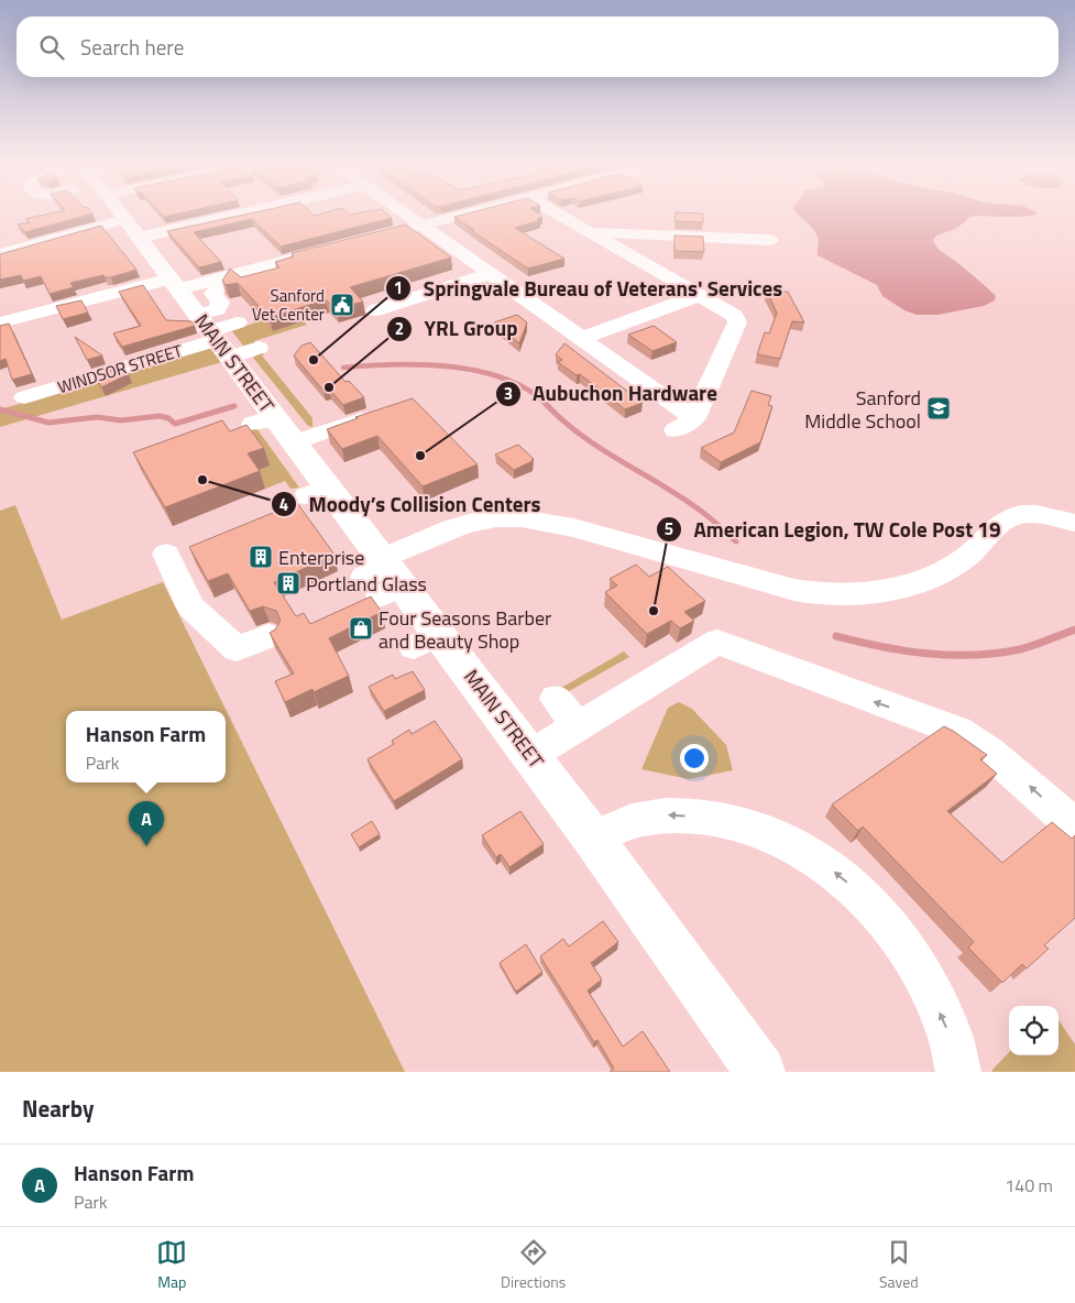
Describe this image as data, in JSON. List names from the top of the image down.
{
  "streets": {
    "main road": ["MAIN STREET"],
    "street": ["WINDSOR STREET"]
  },
  "crossings": [
    ["MAIN STREET", "WINDSOR STREET"]
  ],
  "places": {
    "public building": ["Sanford Vet Center"],
    "other": [
      "Springvale Bureau of Veterans' Services",
      "YRL Group",
      "Aubuchon Hardware",
      "Moody’s Collision Centers",
      "American Legion, TW Cole Post 19"
    ],
    "school or university": ["Sanford Middle School"],
    "building": ["Enterprise", "Portland Glass"],
    "shop": ["Four Seasons Barber and Beauty Shop"]
  },
  "page": {
    "search": "Search here",
    "popup": ["Hanson Farm", "Park"],
    "pins": "A",
    "heading": "Nearby",
    "list": [
      {
        "mark": "A",
        "name": "Hanson Farm",
        "note": "Park",
        "value": "140 m"
      }
    ],
    "nav": ["Map", "Directions", "Saved"]
  }
}
